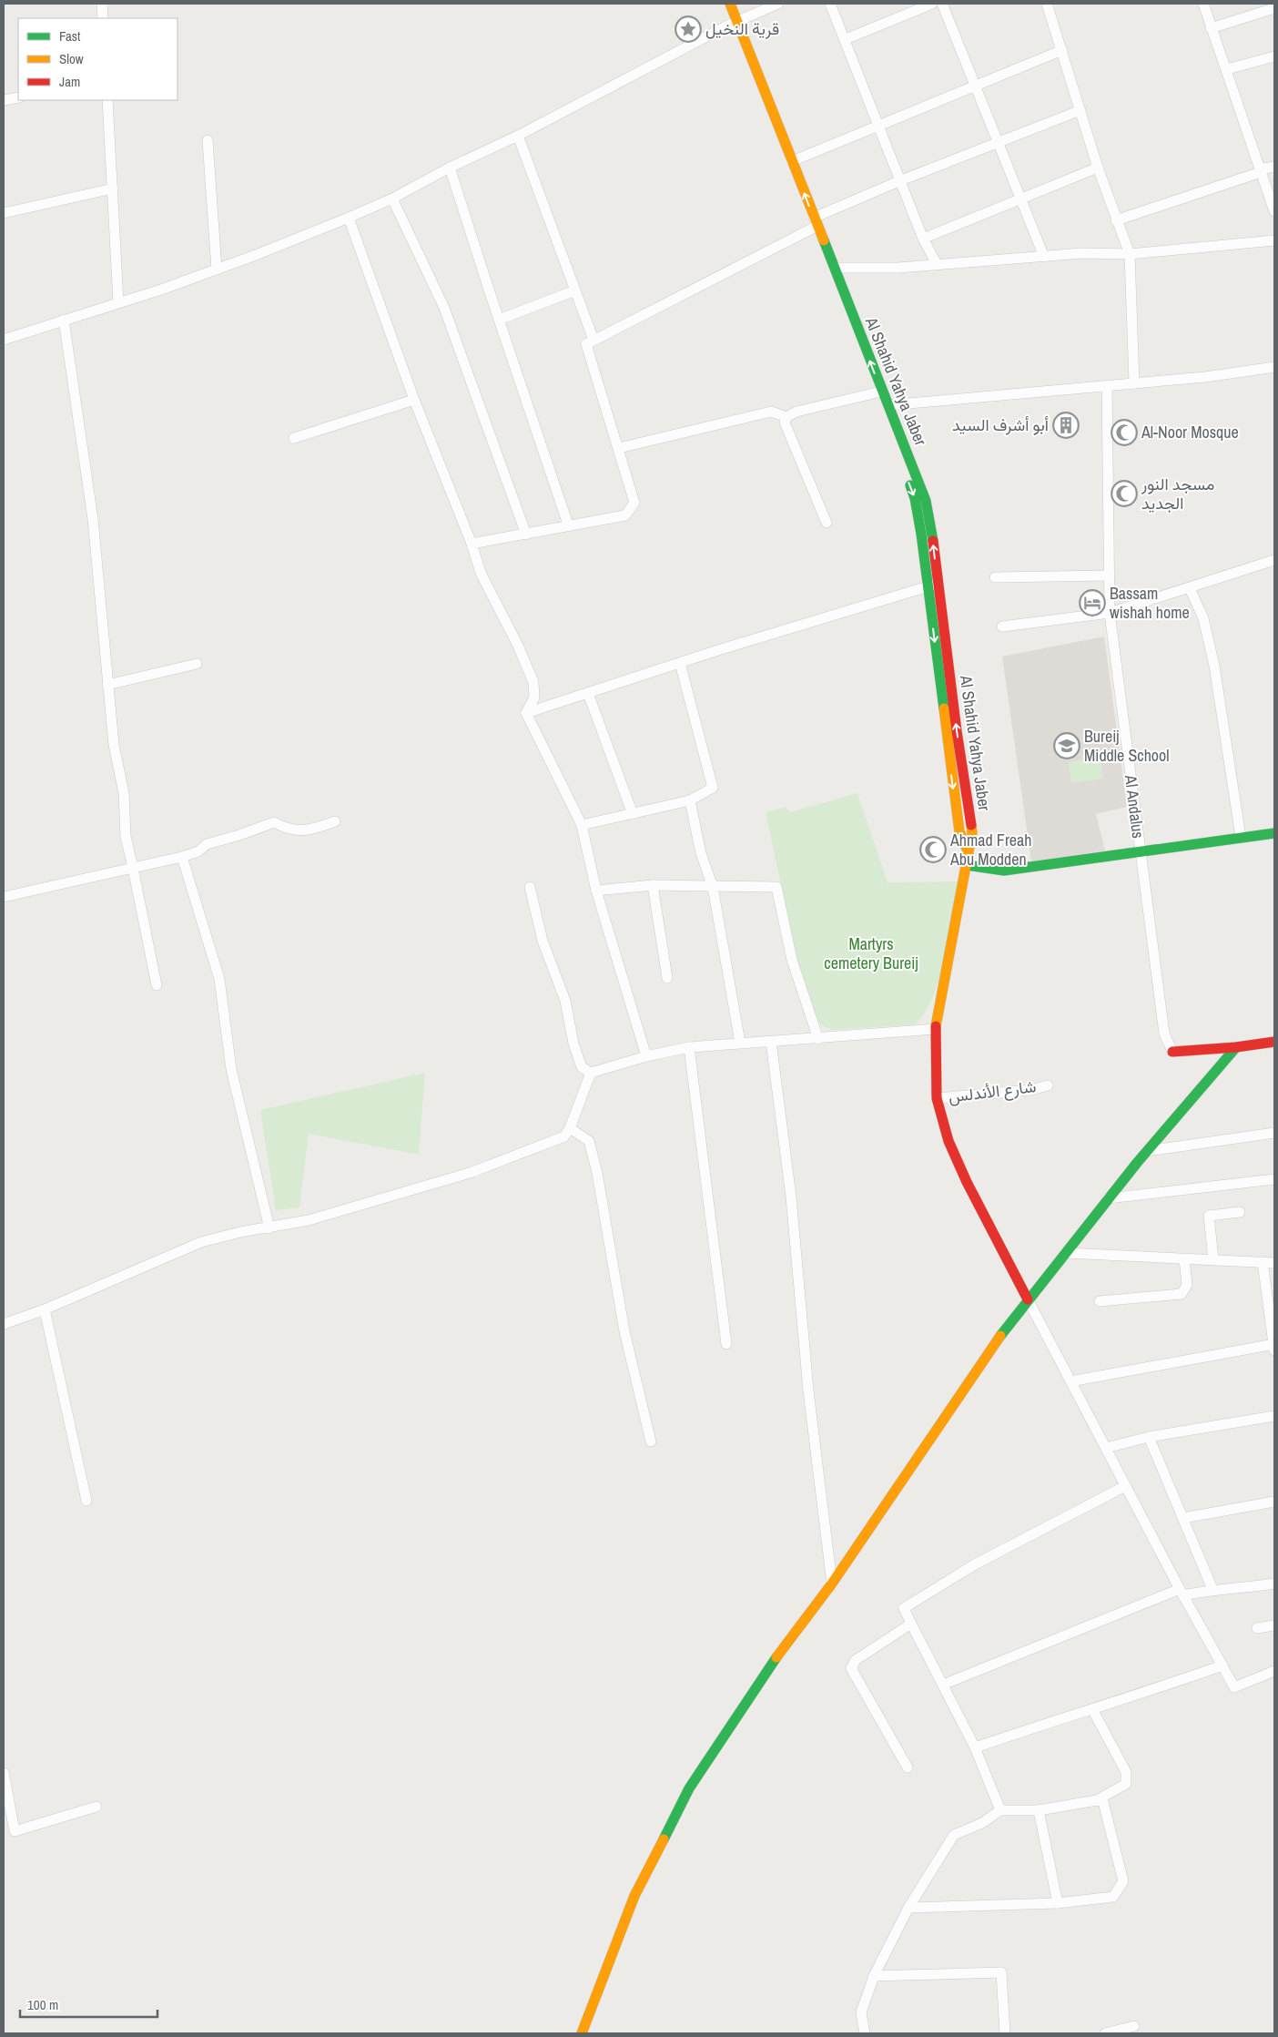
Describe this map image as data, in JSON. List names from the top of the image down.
{
  "streets": {
    "street": ["Al Shahid Yahya Jaber", "Al Andalus", "شارع الأندلس"]
  },
  "crossings": [
    ["Al Shahid Yahya Jaber", "شارع الأندلس"]
  ],
  "parks": ["Martyrs cemetery Bureij"],
  "places": {
    "place": ["قرية النخيل"],
    "building": ["أبو أشرف السيد"],
    "mosque": ["Al-Noor Mosque", "مسجد النور الجديد", "Ahmad Freah Abu Modden"],
    "hotel": ["Bassam wishah home"],
    "school or university": ["Bureij Middle School"]
  },
  "legend": ["Fast", "Slow", "Jam"],
  "scale_bar": "100 m"
}
